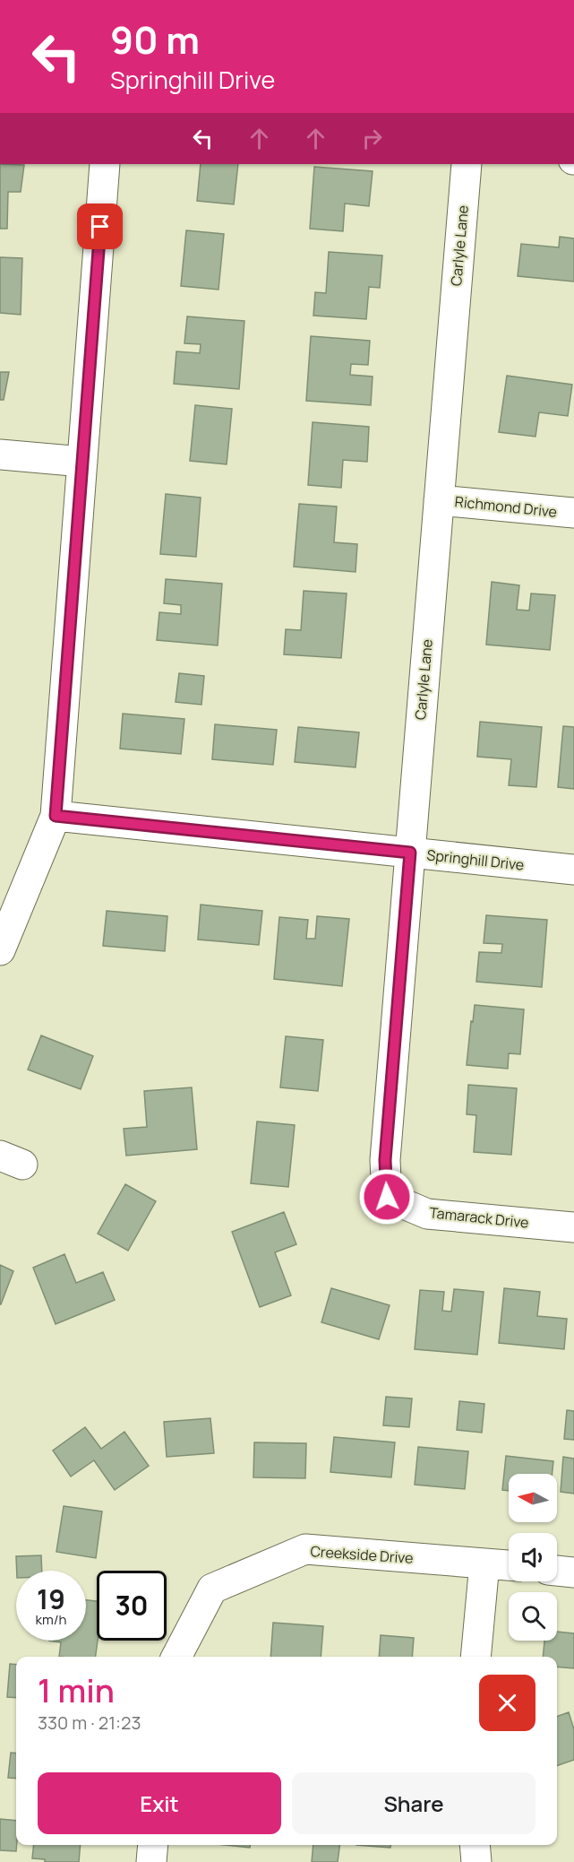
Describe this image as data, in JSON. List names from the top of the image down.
{
  "streets": {
    "street": [
      "Carlyle Lane",
      "Richmond Drive",
      "Springhill Drive",
      "Tamarack Drive",
      "Creekside Drive"
    ]
  },
  "crossings": [
    ["Carlyle Lane", "Richmond Drive"],
    ["Carlyle Lane", "Springhill Drive"],
    ["Carlyle Lane", "Tamarack Drive"]
  ],
  "north": "left",
  "page": {
    "turn": ["90 m", "Springhill Drive"],
    "speed": "19 km/h",
    "limit": "30",
    "heading": ["1 min", "330 m · 21:23"],
    "buttons": ["Exit", "Share"]
  }
}
